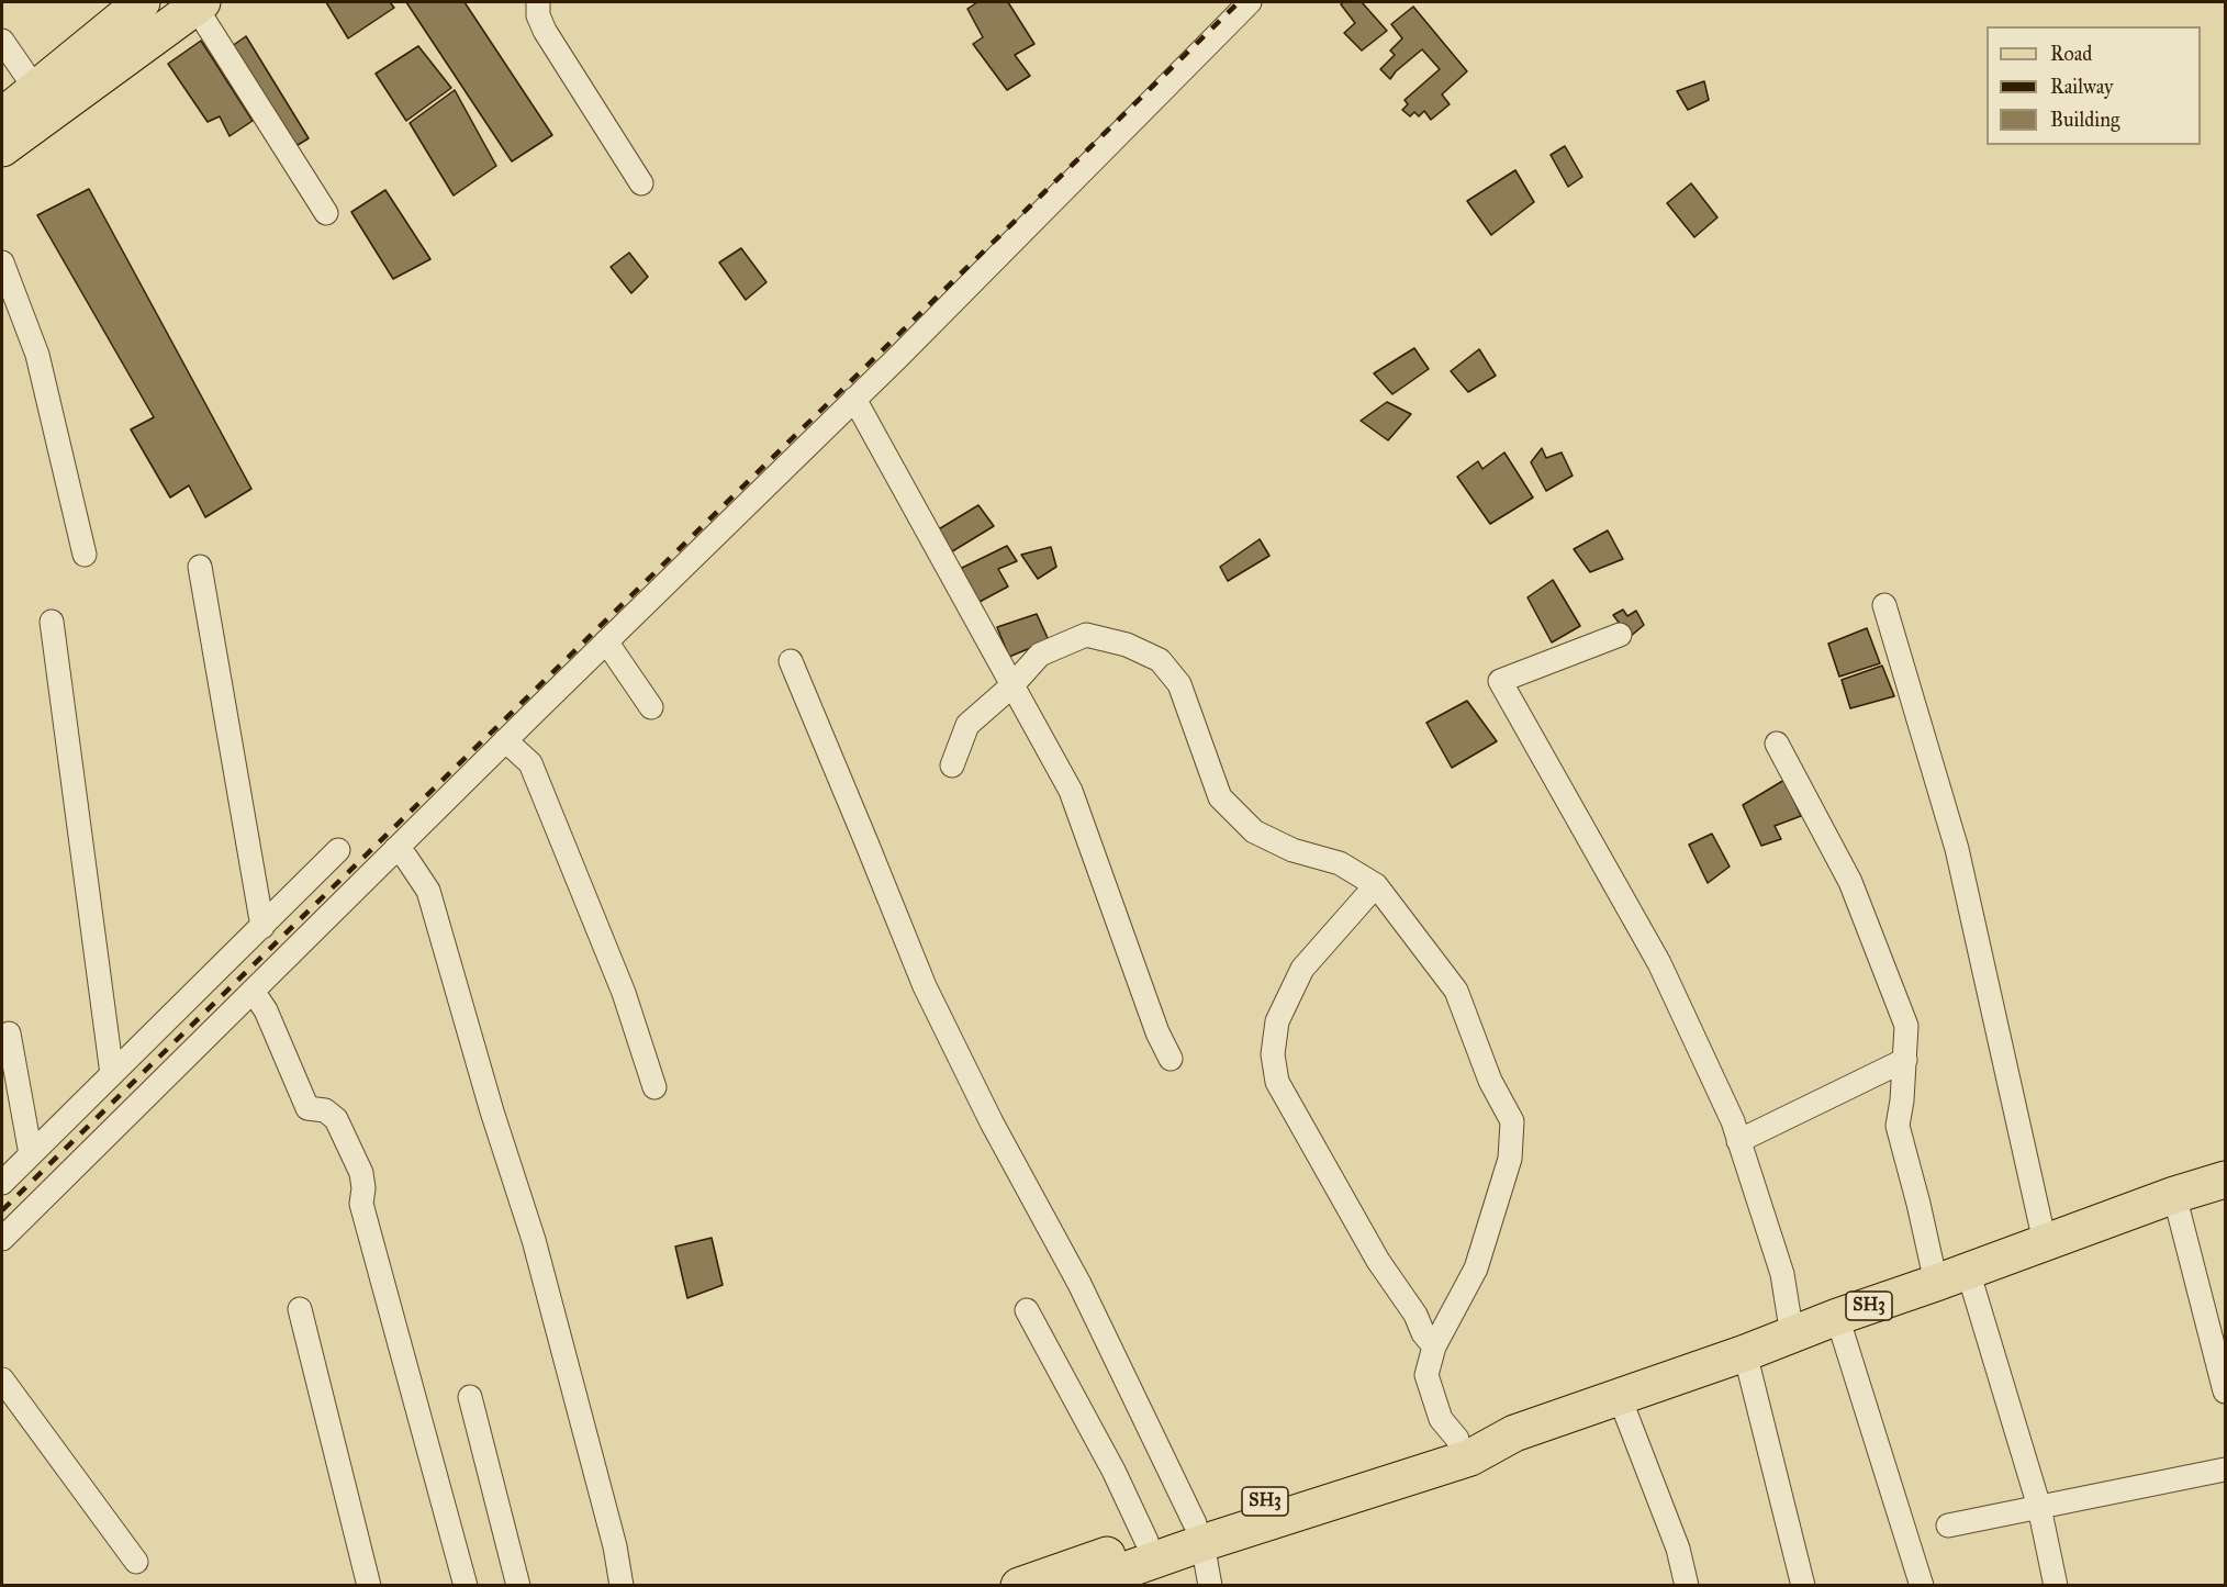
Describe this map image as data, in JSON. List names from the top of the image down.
{
  "streets": {
    "main road": ["SH3"]
  },
  "legend": ["Road", "Railway", "Building"]
}
